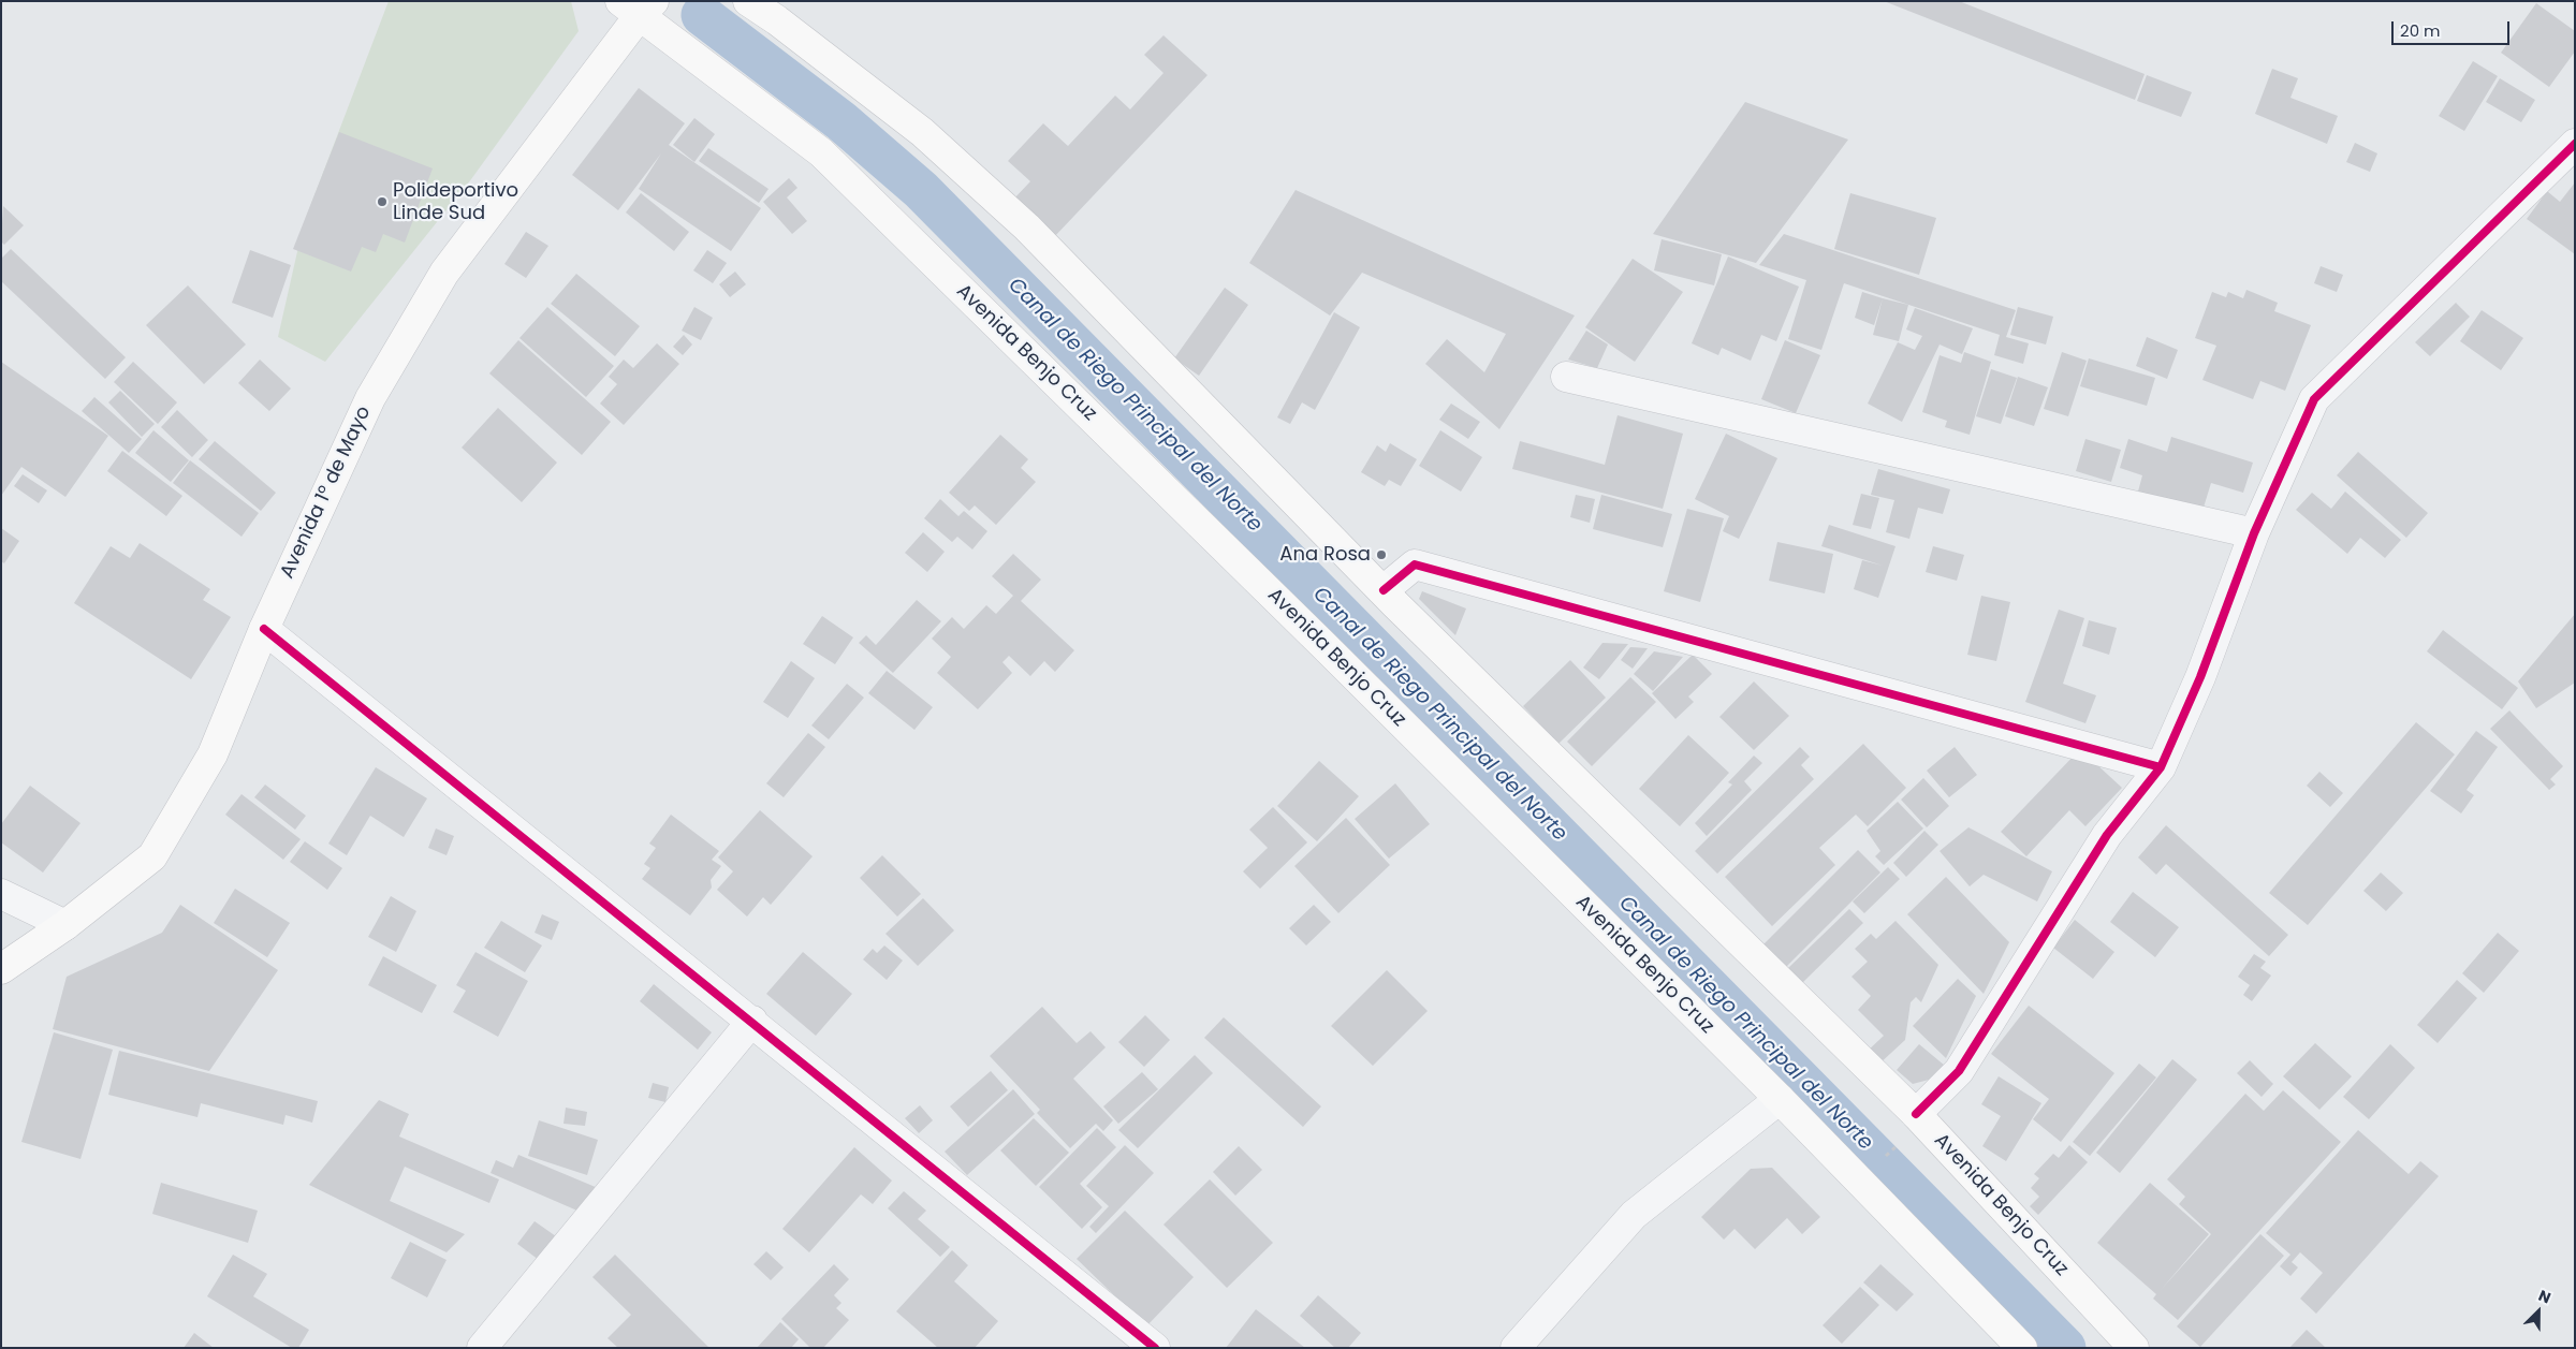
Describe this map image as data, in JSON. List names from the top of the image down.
{
  "streets": {
    "main road": ["Avenida Benjo Cruz", "Avenida 1º de Mayo"]
  },
  "crossings": [
    ["Avenida Benjo Cruz", "Avenida 1º de Mayo"]
  ],
  "water": ["Canal de Riego Principal del Norte"],
  "places": ["Polideportivo Linde Sud", "Ana Rosa"],
  "scale_bar": "20 m",
  "north": "top right"
}
